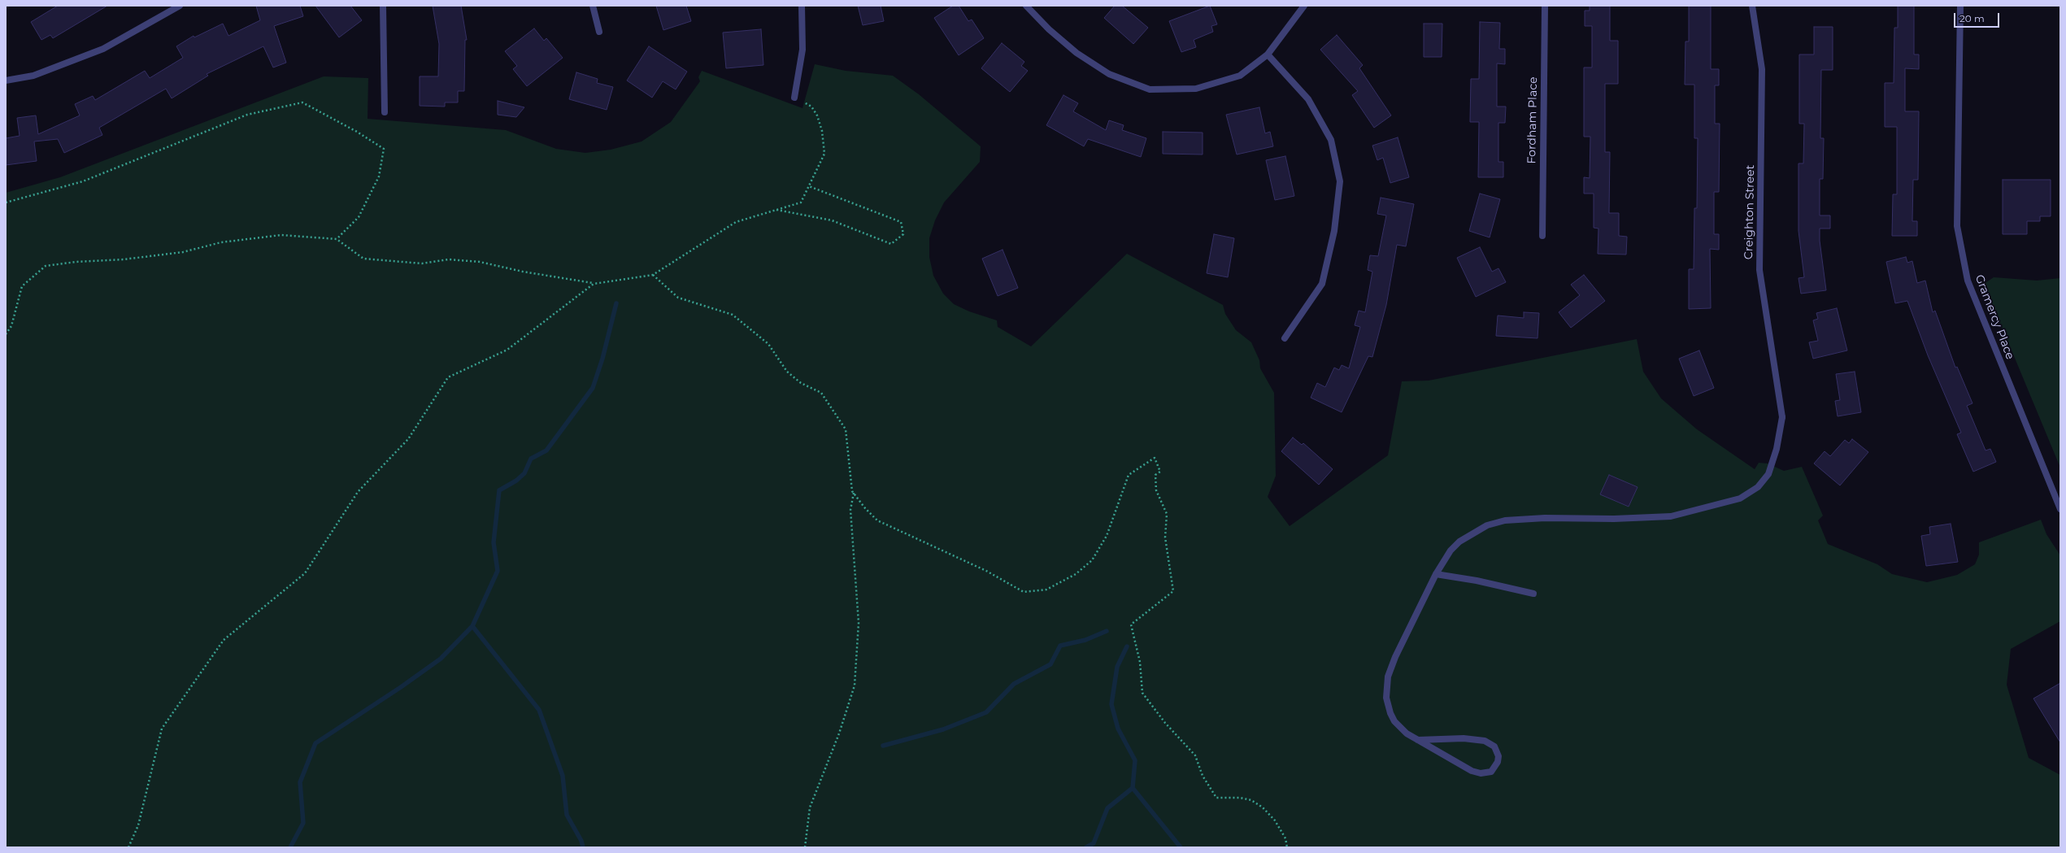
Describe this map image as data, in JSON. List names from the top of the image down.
{
  "streets": {
    "street": ["Fordham Place", "Creighton Street", "Gramercy Place"]
  },
  "scale_bar": "20 m"
}
